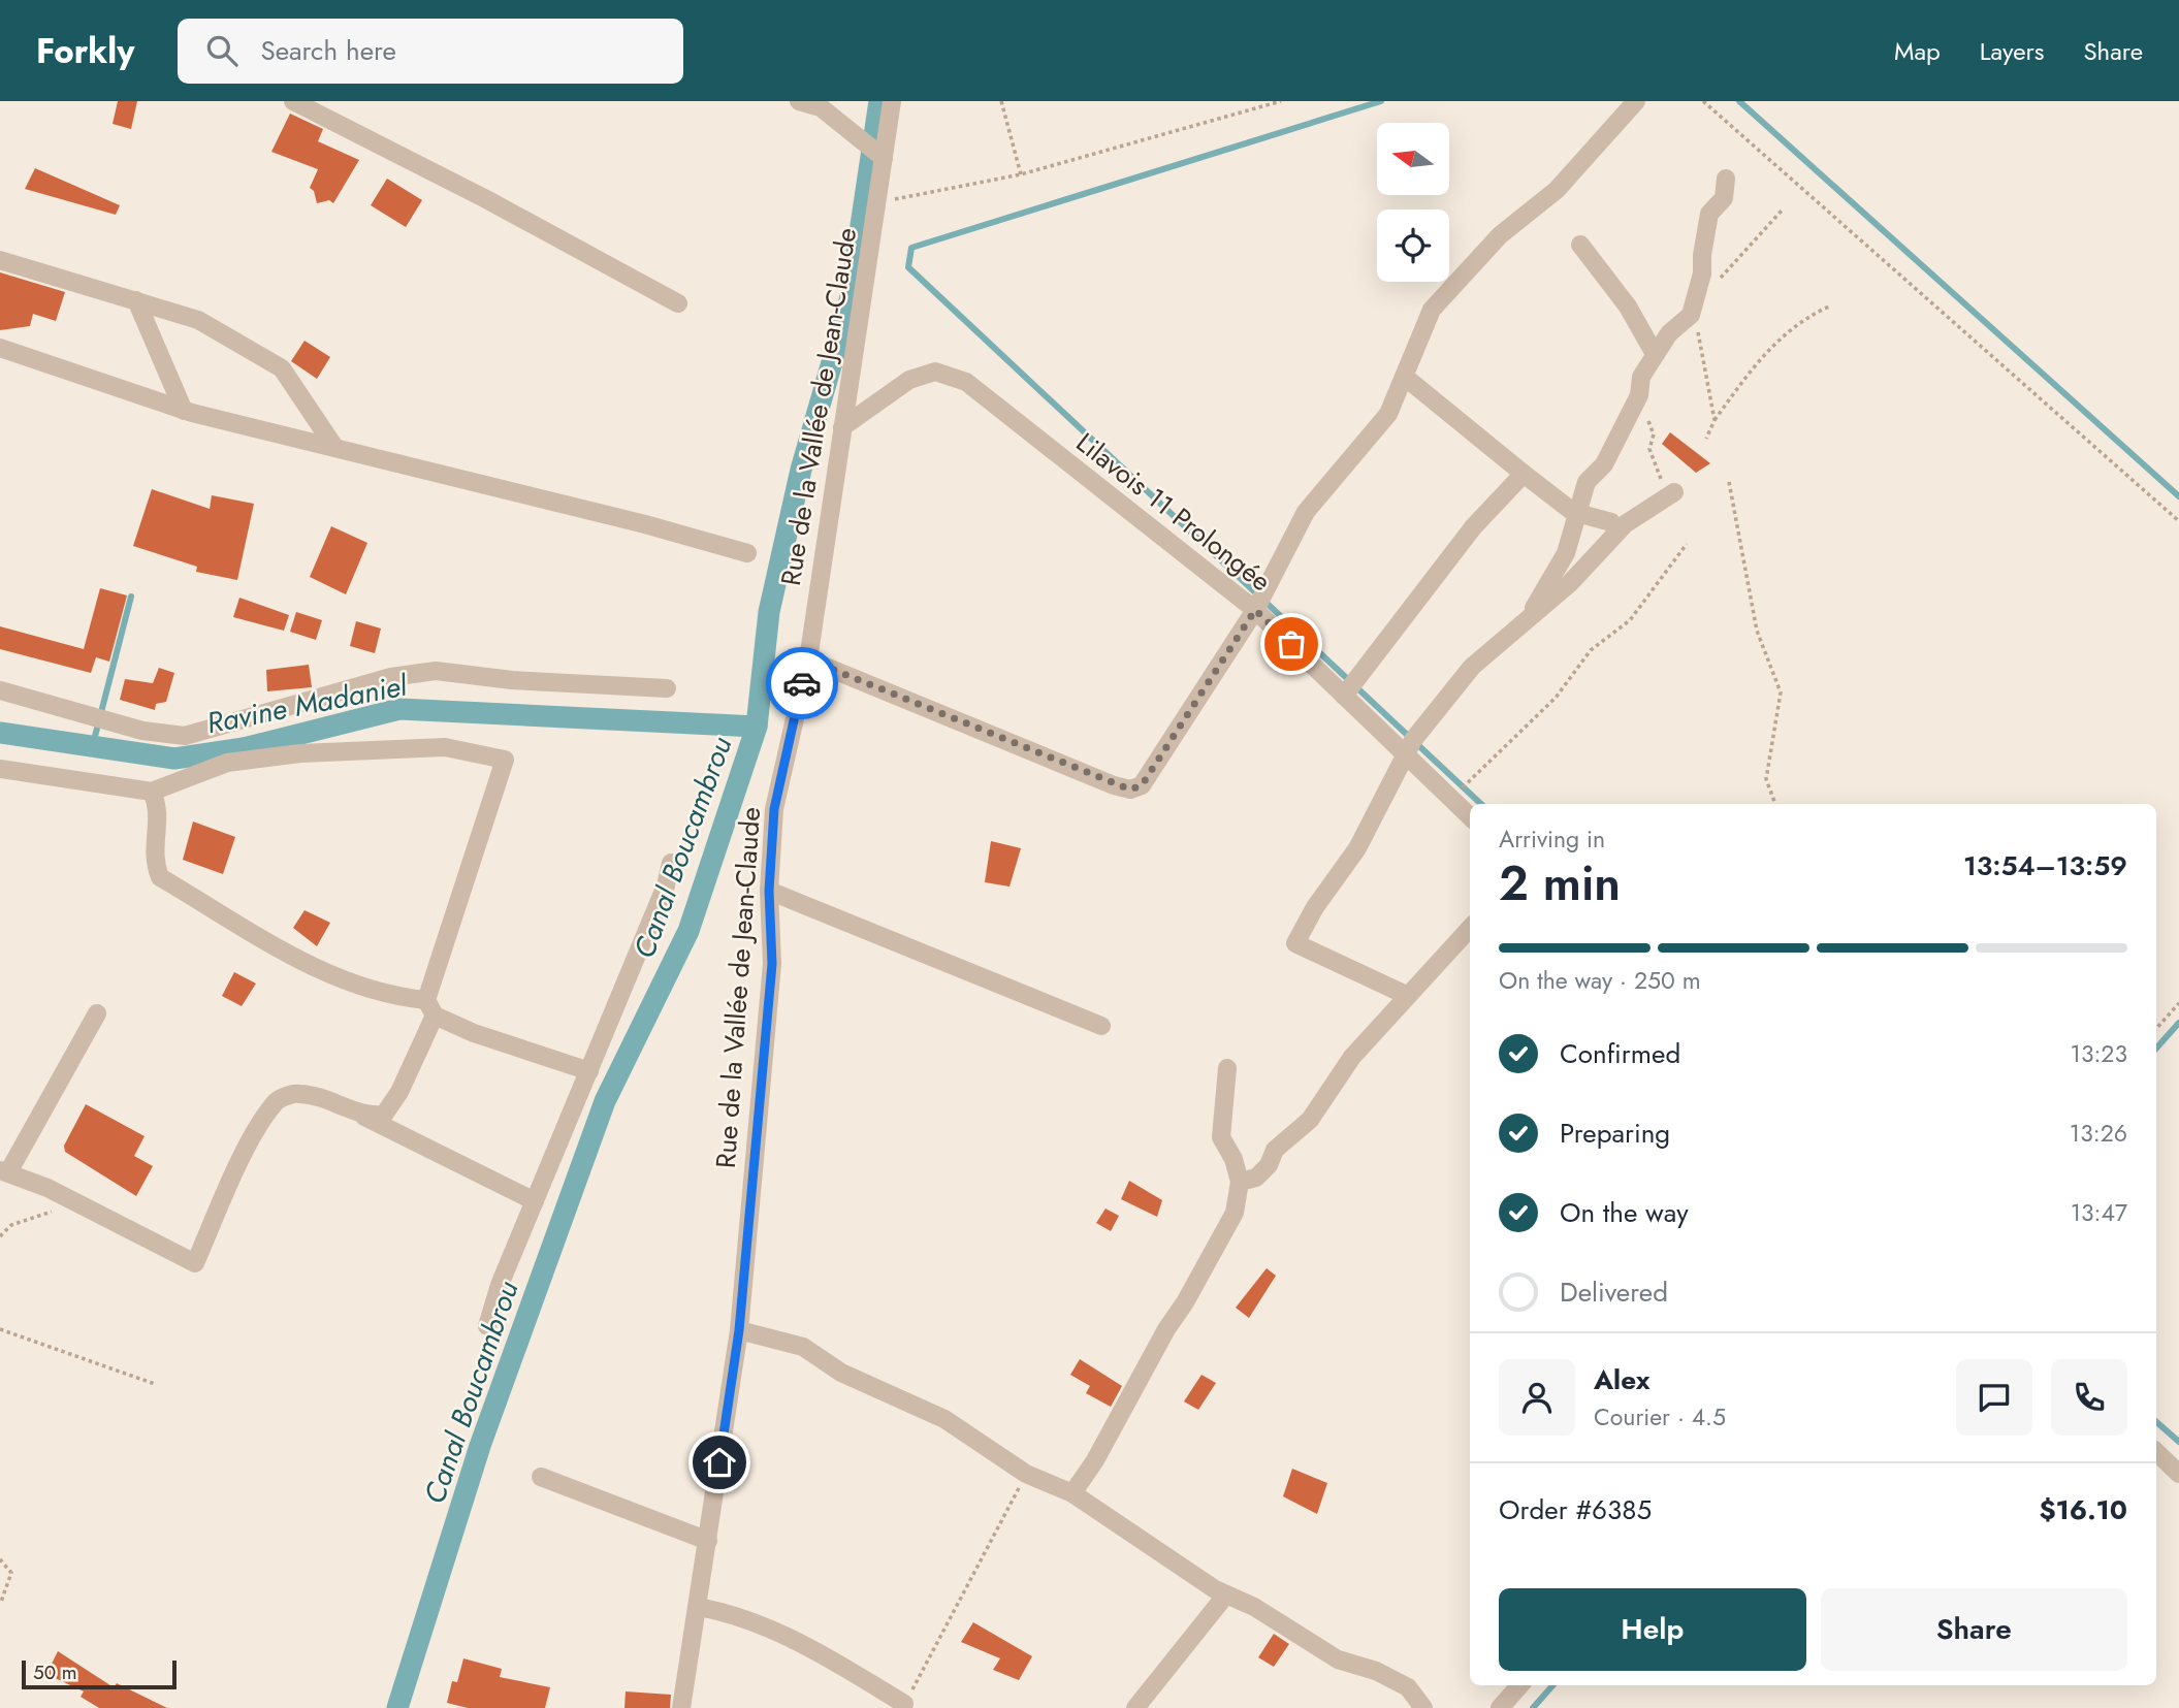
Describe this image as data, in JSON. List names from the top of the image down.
{
  "streets": {
    "street": ["Rue de la Vallée de Jean-Claude", "Lilavois 11 Prolongée"]
  },
  "crossings": [
    ["Rue de la Vallée de Jean-Claude", "Lilavois 11 Prolongée"]
  ],
  "water": ["Ravine Madaniel", "Canal Boucambrou"],
  "scale_bar": "50 m",
  "north": "left",
  "page": {
    "header": "Forkly",
    "search": "Search here",
    "nav": ["Map", "Layers", "Share"],
    "heading": ["2 min", "Arriving in", "13:54–13:59"],
    "panel": [
      "Alex",
      "Courier · 4.5",
      "Order #6385",
      "$16.10"
    ],
    "bar": "On the way · 250 m",
    "list": [
      ["Confirmed", "13:23"],
      ["Preparing", "13:26"],
      ["On the way", "13:47"],
      "Delivered"
    ],
    "buttons": ["Help", "Share"],
    "scale": "50 m"
  }
}
